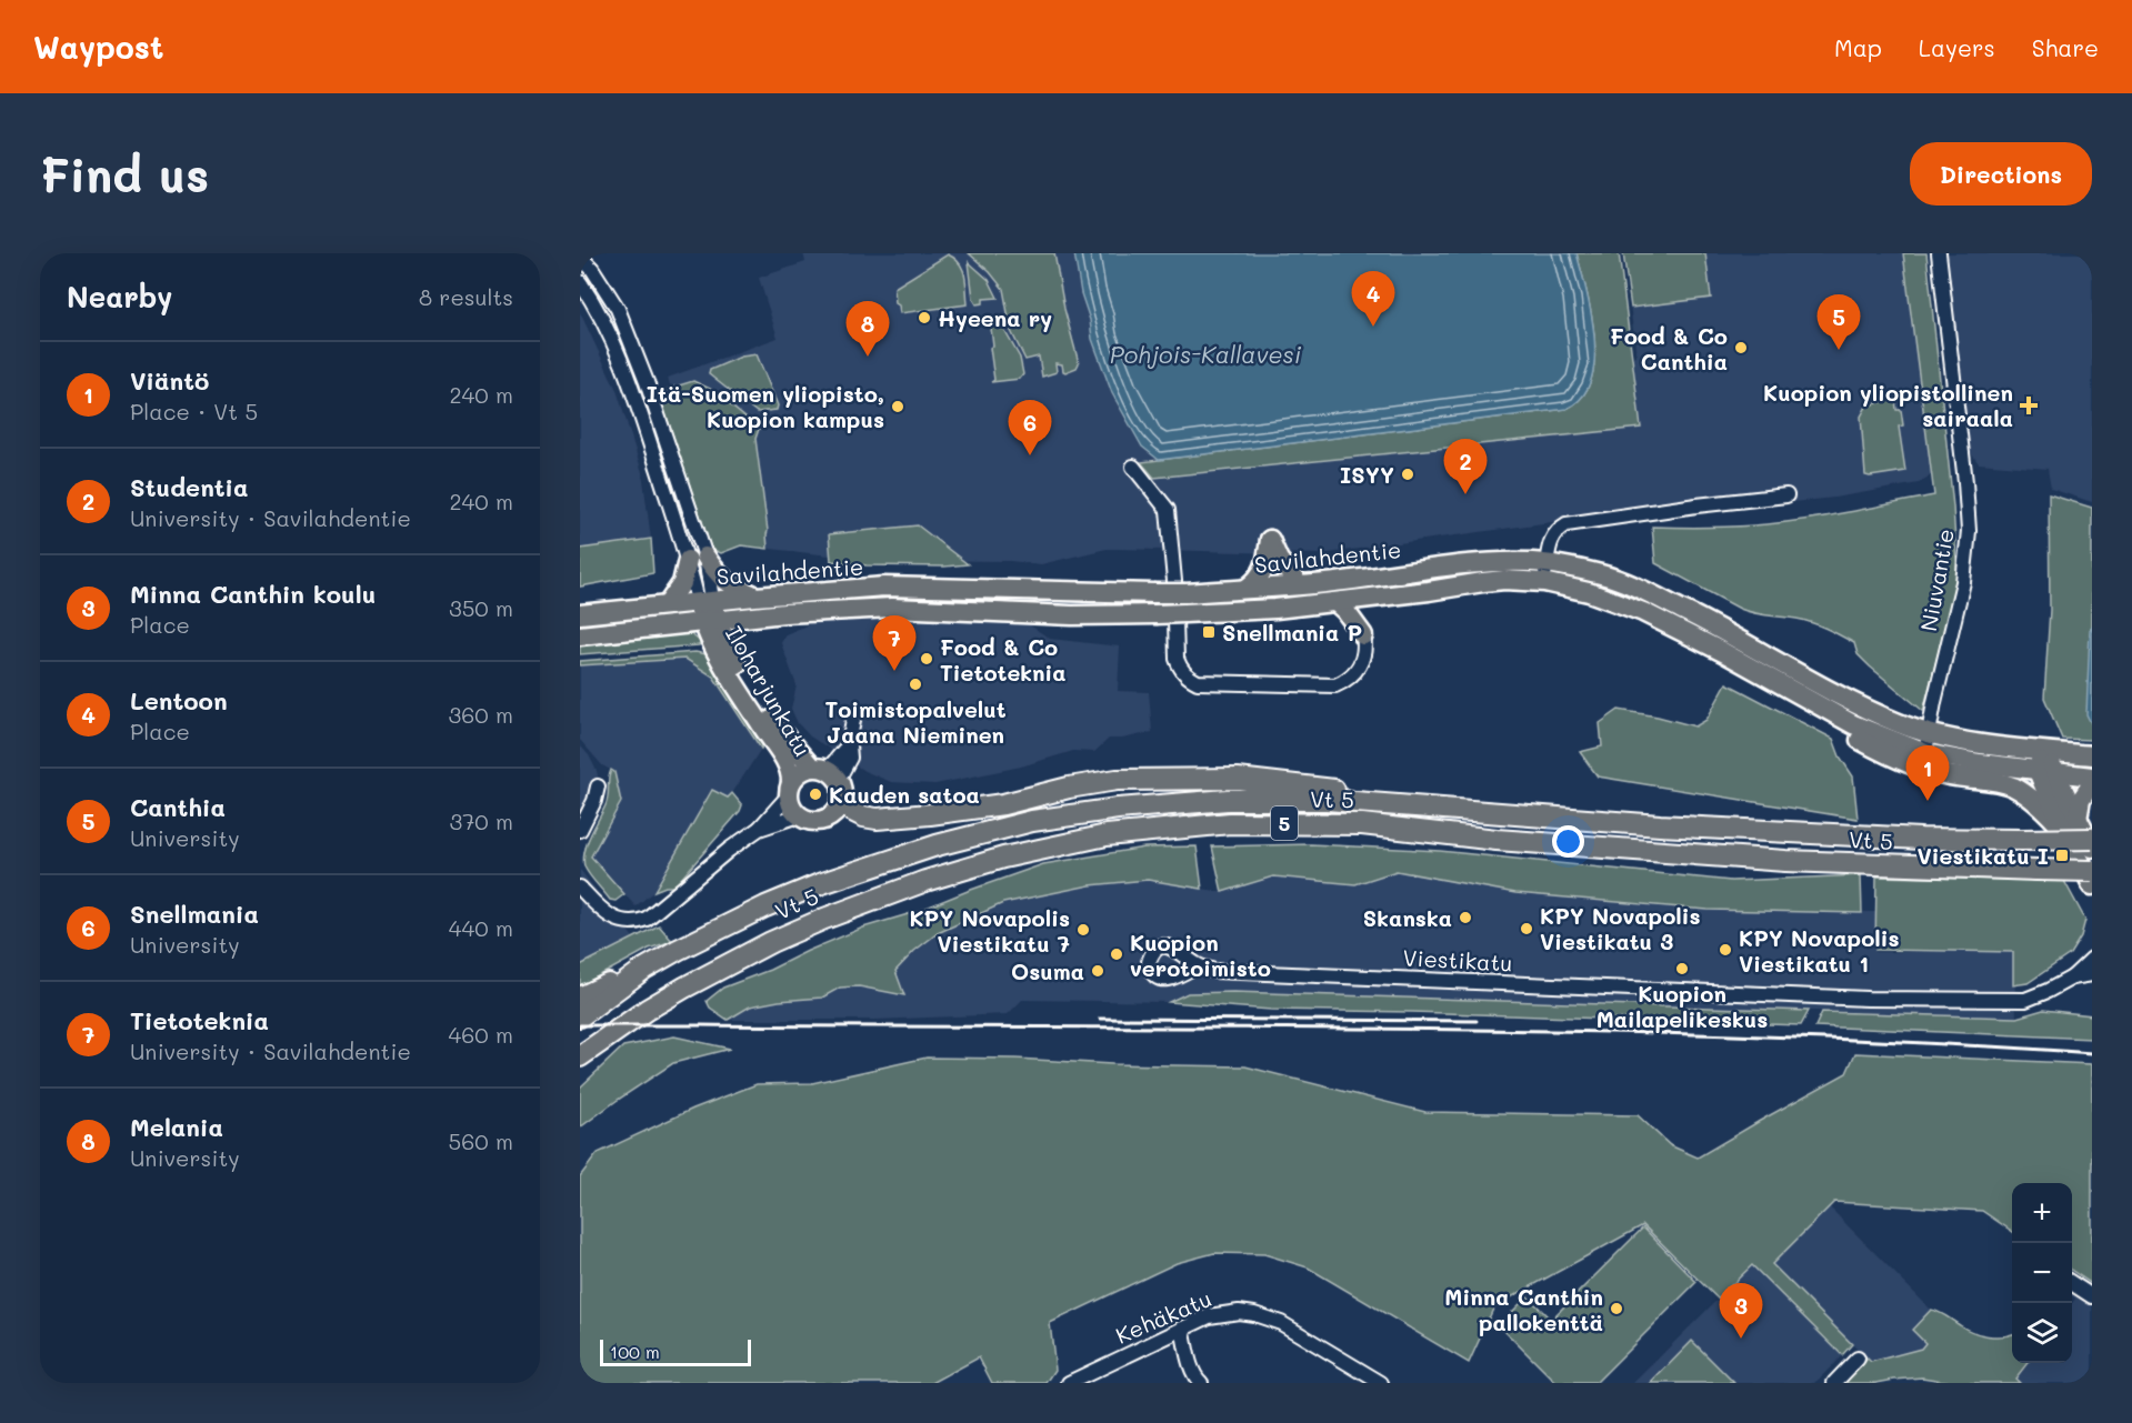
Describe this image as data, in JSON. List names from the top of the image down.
{
  "streets": {
    "highway": ["Vt 5", "5"],
    "main road": ["Savilahdentie", "Iloharjunkatu"],
    "street": ["Niuvantie", "Viestikatu", "Kehäkatu"]
  },
  "crossings": [
    ["Savilahdentie", "Niuvantie"],
    ["Savilahdentie", "Iloharjunkatu"]
  ],
  "water": ["Pohjois-Kallavesi"],
  "places": {
    "other": [
      "Hyeena ry",
      "Food & Co Canthia",
      "Itä-Suomen yliopisto, Kuopion kampus",
      "ISYY",
      "Food & Co Tietoteknia",
      "Toimistopalvelut Jaana Nieminen",
      "Kauden satoa",
      "Skanska",
      "KPY Novapolis Viestikatu 3",
      "KPY Novapolis Viestikatu 7",
      "KPY Novapolis Viestikatu 1",
      "Kuopion verotoimisto",
      "Kuopion Mailapelikeskus",
      "Osuma",
      "Minna Canthin pallokenttä"
    ],
    "health": ["Kuopion yliopistollinen sairaala"],
    "transit": ["Snellmania P", "Viestikatu I"]
  },
  "scale_bar": "100 m",
  "page": {
    "header": "Waypost",
    "nav": ["Map", "Layers", "Share"],
    "buttons": "Directions",
    "title": "Find us",
    "heading": ["Nearby", "8 results"],
    "pins": [
      "4",
      "5",
      "8",
      "6",
      "2",
      "7",
      "1",
      "3"
    ],
    "list": [
      {
        "mark": "1",
        "name": "Viäntö",
        "note": "Place · Vt 5",
        "value": "240 m"
      },
      {
        "mark": "2",
        "name": "Studentia",
        "note": "University · Savilahdentie",
        "value": "240 m"
      },
      {
        "mark": "3",
        "name": "Minna Canthin koulu",
        "note": "Place",
        "value": "350 m"
      },
      {
        "mark": "4",
        "name": "Lentoon",
        "note": "Place",
        "value": "360 m"
      },
      {
        "mark": "5",
        "name": "Canthia",
        "note": "University",
        "value": "370 m"
      },
      {
        "mark": "6",
        "name": "Snellmania",
        "note": "University",
        "value": "440 m"
      },
      {
        "mark": "7",
        "name": "Tietoteknia",
        "note": "University · Savilahdentie",
        "value": "460 m"
      },
      {
        "mark": "8",
        "name": "Melania",
        "note": "University",
        "value": "560 m"
      }
    ],
    "map_buttons": ["+", "−"],
    "scale": "100 m"
  }
}
